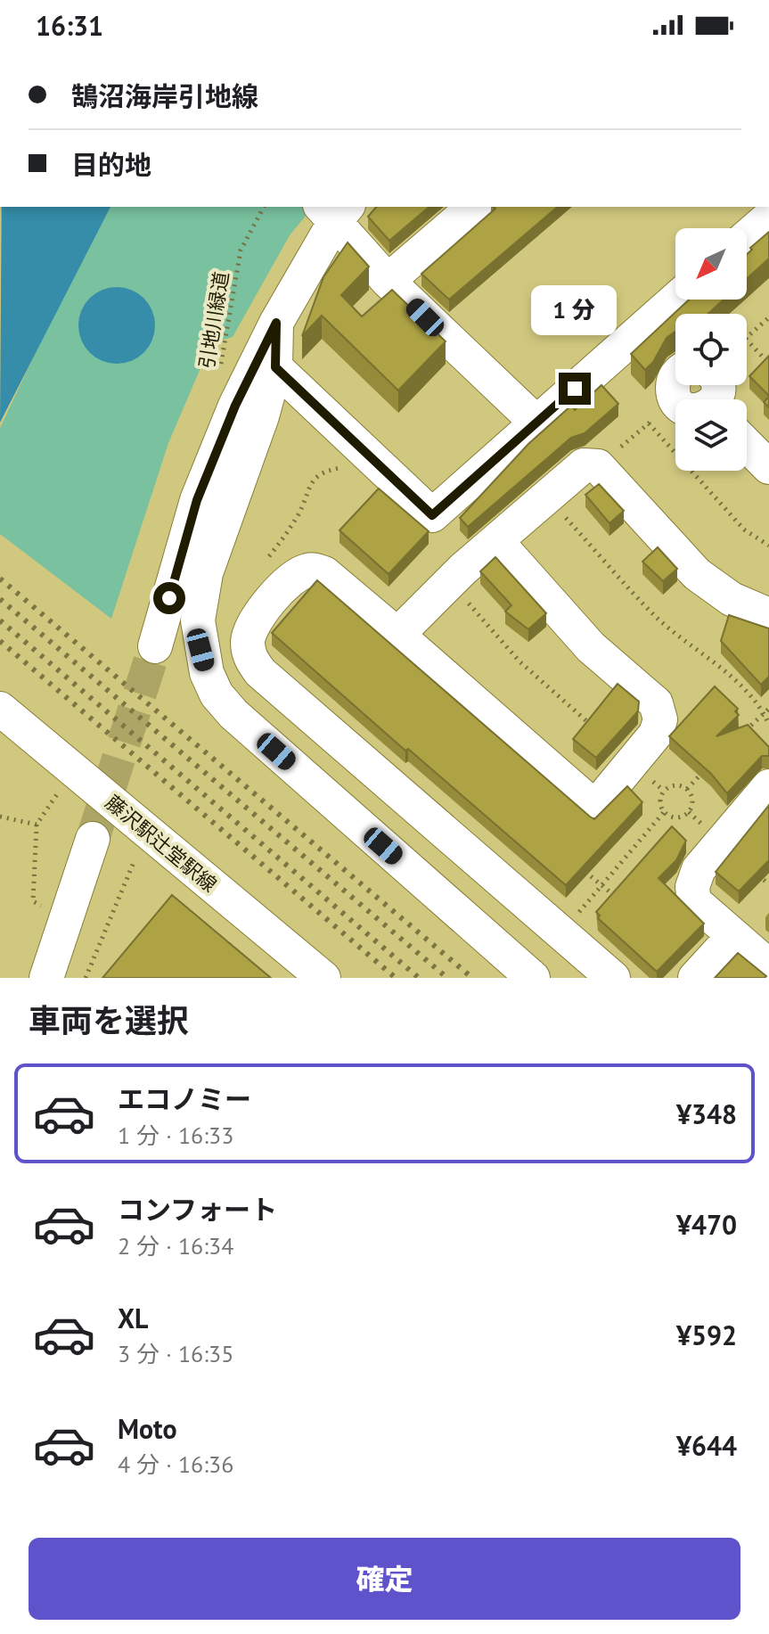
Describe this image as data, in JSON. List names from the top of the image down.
{
  "streets": {
    "street": ["藤沢駅辻堂駅線"],
    "path": ["引地川緑道"]
  },
  "north": "bottom left",
  "page": {
    "status": "16:31",
    "banner": ["鵠沼海岸引地線", "目的地"],
    "bubble": "1 分",
    "heading": "車両を選択",
    "list": [
      {
        "name": "エコノミー",
        "note": "1 分 · 16:33",
        "value": "¥348"
      },
      {
        "name": "コンフォート",
        "note": "2 分 · 16:34",
        "value": "¥470"
      },
      {
        "name": "XL",
        "note": "3 分 · 16:35",
        "value": "¥592"
      },
      {
        "name": "Moto",
        "note": "4 分 · 16:36",
        "value": "¥644"
      }
    ],
    "buttons": "確定"
  }
}
